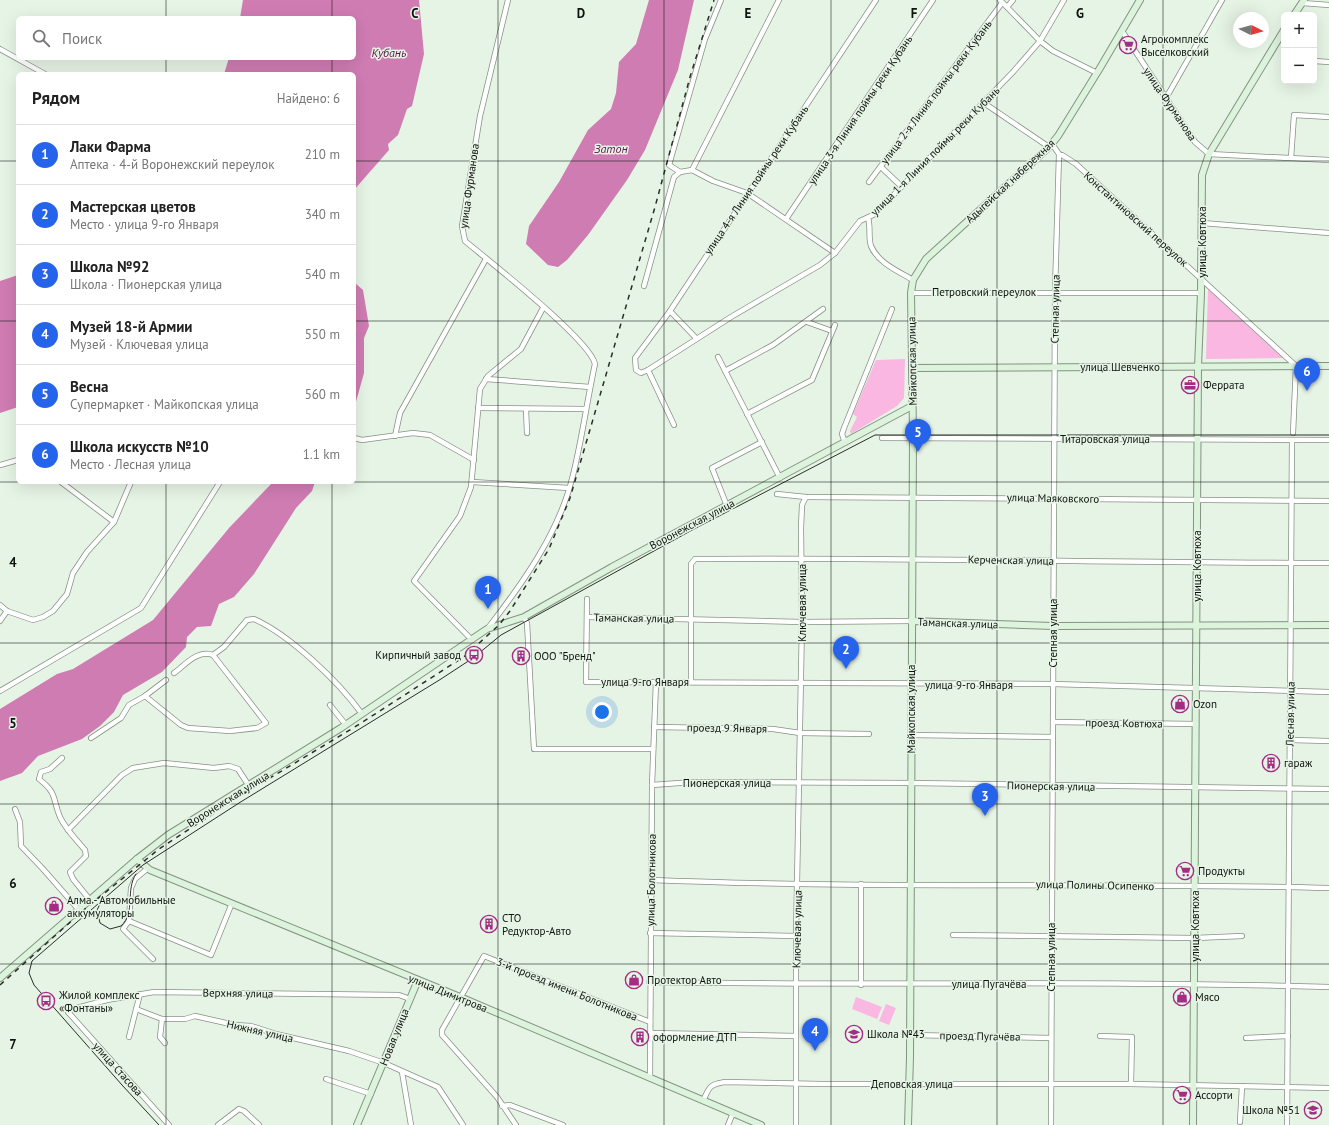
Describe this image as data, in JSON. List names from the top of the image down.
{
  "streets": {
    "street": [
      "улица 2-я Линия поймы реки Кубань",
      "улица Фурманова",
      "улица 3-я Линия поймы реки Кубань",
      "улица 1-я Линия поймы реки Кубань",
      "улица 4-я Линия поймы реки Кубань",
      "Адыгейская набережная",
      "Константиновский переулок",
      "улица Ковтюха",
      "Петровский переулок",
      "Степная улица",
      "Майкопская улица",
      "улица Шевченко",
      "Титаровская улица",
      "улица Маяковского",
      "Воронежская улица",
      "Керченская улица",
      "Ключевая улица",
      "Таманская улица",
      "улица 9-го Января",
      "Лесная улица",
      "проезд Ковтюха",
      "проезд 9 Января",
      "Пионерская улица",
      "улица Болотникова",
      "улица Полины Осипенко",
      "улица Пугачёва",
      "3-й проезд имени Болотникова",
      "Верхняя улица",
      "улица Димитрова",
      "Нижняя улица",
      "проезд Пугачёва",
      "Новая улица",
      "улица Стасова",
      "Деповская улица"
    ]
  },
  "crossings": [
    ["улица Фурманова", "Адыгейская набережная"],
    ["улица Фурманова", "улица Ковтюха"],
    ["улица Фурманова", "Воронежская улица"],
    ["улица 1-я Линия поймы реки Кубань", "улица 4-я Линия поймы реки Кубань"],
    ["Адыгейская набережная", "Петровский переулок"],
    ["Адыгейская набережная", "Степная улица"],
    ["Адыгейская набережная", "Майкопская улица"],
    ["Константиновский переулок", "улица Ковтюха"],
    ["Константиновский переулок", "улица Шевченко"],
    ["улица Ковтюха", "Петровский переулок"],
    ["улица Ковтюха", "улица Шевченко"],
    ["улица Ковтюха", "Титаровская улица"],
    ["улица Ковтюха", "улица Маяковского"],
    ["улица Ковтюха", "Керченская улица"],
    ["улица Ковтюха", "Таманская улица"],
    ["улица Ковтюха", "улица 9-го Января"],
    ["улица Ковтюха", "проезд Ковтюха"],
    ["улица Ковтюха", "Пионерская улица"],
    ["улица Ковтюха", "улица Полины Осипенко"],
    ["улица Ковтюха", "улица Пугачёва"],
    ["улица Ковтюха", "Деповская улица"],
    ["Петровский переулок", "Степная улица"],
    ["Петровский переулок", "Майкопская улица"],
    ["Степная улица", "улица Шевченко"],
    ["Степная улица", "Титаровская улица"],
    ["Степная улица", "улица Маяковского"],
    ["Степная улица", "Керченская улица"],
    ["Степная улица", "Таманская улица"],
    ["Степная улица", "улица 9-го Января"],
    ["Степная улица", "проезд Ковтюха"],
    ["Степная улица", "Пионерская улица"],
    ["Степная улица", "улица Полины Осипенко"],
    ["Степная улица", "улица Пугачёва"],
    ["Степная улица", "проезд Пугачёва"],
    ["Степная улица", "Деповская улица"],
    ["Майкопская улица", "улица Шевченко"],
    ["Майкопская улица", "Титаровская улица"],
    ["Майкопская улица", "улица Маяковского"],
    ["Майкопская улица", "Воронежская улица"],
    ["Майкопская улица", "Керченская улица"],
    ["Майкопская улица", "Таманская улица"],
    ["Майкопская улица", "улица 9-го Января"],
    ["Майкопская улица", "Пионерская улица"],
    ["Майкопская улица", "улица Полины Осипенко"],
    ["Майкопская улица", "улица Пугачёва"],
    ["Майкопская улица", "проезд Пугачёва"],
    ["Майкопская улица", "Деповская улица"],
    ["Титаровская улица", "Лесная улица"],
    ["улица Маяковского", "Ключевая улица"],
    ["улица Маяковского", "Лесная улица"],
    ["Воронежская улица", "улица Димитрова"],
    ["Керченская улица", "Ключевая улица"],
    ["Керченская улица", "Таманская улица"],
    ["Керченская улица", "Лесная улица"],
    ["Ключевая улица", "Таманская улица"],
    ["Ключевая улица", "улица 9-го Января"],
    ["Ключевая улица", "проезд 9 Января"],
    ["Ключевая улица", "Пионерская улица"],
    ["Ключевая улица", "улица Полины Осипенко"],
    ["Ключевая улица", "улица Пугачёва"],
    ["Ключевая улица", "Деповская улица"],
    ["Таманская улица", "улица 9-го Января"],
    ["Таманская улица", "Лесная улица"],
    ["улица 9-го Января", "Лесная улица"],
    ["улица 9-го Января", "улица Болотникова"],
    ["Лесная улица", "Пионерская улица"],
    ["Лесная улица", "улица Полины Осипенко"],
    ["Лесная улица", "улица Пугачёва"],
    ["Лесная улица", "Деповская улица"],
    ["проезд 9 Января", "улица Болотникова"],
    ["Пионерская улица", "улица Болотникова"],
    ["улица Болотникова", "улица Полины Осипенко"],
    ["улица Болотникова", "улица Пугачёва"],
    ["улица Болотникова", "3-й проезд имени Болотникова"],
    ["улица Болотникова", "улица Димитрова"],
    ["3-й проезд имени Болотникова", "улица Димитрова"],
    ["Верхняя улица", "Новая улица"],
    ["Верхняя улица", "улица Стасова"],
    ["улица Димитрова", "Новая улица"],
    ["улица Димитрова", "Деповская улица"],
    ["Нижняя улица", "Новая улица"]
  ],
  "water": ["Кубань", "Затон"],
  "places": {
    "supermarket": ["Агрокомплекс Выселковский", "Продукты", "Ассорти"],
    "office": ["Феррата"],
    "bus stop": ["Кирпичный завод", "Жилой комплекс «Фонтаны»"],
    "building": [
      "ООО \"Бренд\"",
      "гараж",
      "СТО Редуктор-Авто",
      "оформление ДТП"
    ],
    "shop": [
      "Ozon",
      "Алма - Автомобильные аккумуляторы",
      "Протектор Авто",
      "Мясо"
    ],
    "school or university": ["Школа №43", "Школа №51"]
  },
  "north": "right",
  "page": {
    "map_buttons": ["+", "−"],
    "search": "Поиск",
    "heading": ["Рядом", "Найдено: 6"],
    "list": [
      {
        "mark": "1",
        "name": "Лаки Фарма",
        "note": "Аптека · 4-й Воронежский переулок",
        "value": "210 m"
      },
      {
        "mark": "2",
        "name": "Мастерская цветов",
        "note": "Место · улица 9-го Января",
        "value": "340 m"
      },
      {
        "mark": "3",
        "name": "Школа №92",
        "note": "Школа · Пионерская улица",
        "value": "540 m"
      },
      {
        "mark": "4",
        "name": "Музей 18-й Армии",
        "note": "Музей · Ключевая улица",
        "value": "550 m"
      },
      {
        "mark": "5",
        "name": "Весна",
        "note": "Супермаркет · Майкопская улица",
        "value": "560 m"
      },
      {
        "mark": "6",
        "name": "Школа искусств №10",
        "note": "Место · Лесная улица",
        "value": "1.1 km"
      }
    ],
    "pins": [
      "6",
      "5",
      "1",
      "2",
      "3",
      "4"
    ]
  },
  "grid": {
    "columns": [
      "C",
      "D",
      "E",
      "F",
      "G"
    ],
    "rows": [
      "4",
      "5",
      "6",
      "7"
    ]
  }
}
